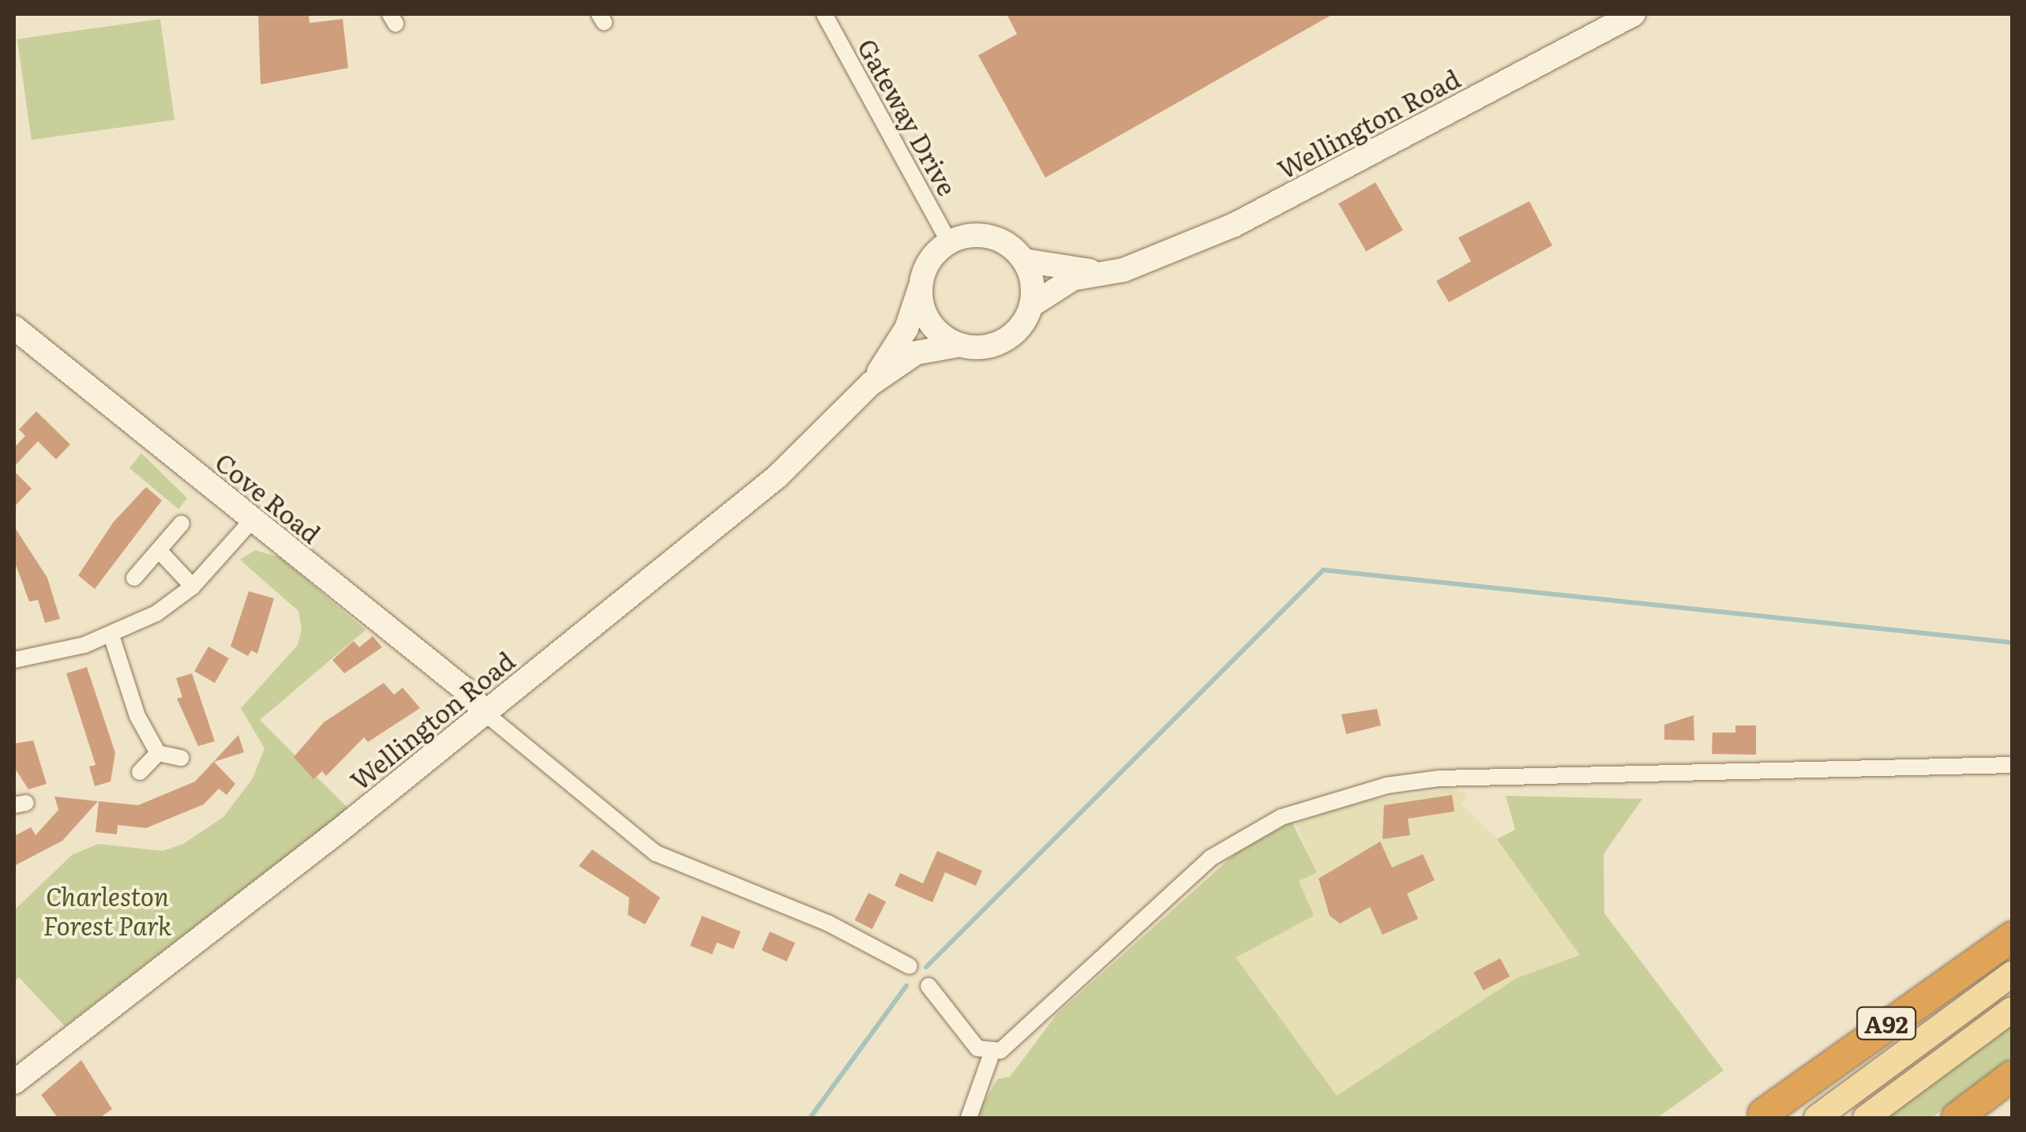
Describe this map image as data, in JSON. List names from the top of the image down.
{
  "streets": {
    "highway": ["A92"],
    "street": ["Gateway Drive", "Wellington Road", "Cove Road"]
  },
  "crossings": [
    ["Gateway Drive", "Wellington Road"],
    ["Wellington Road", "Cove Road"]
  ],
  "parks": ["Charleston Forest Park"]
}
